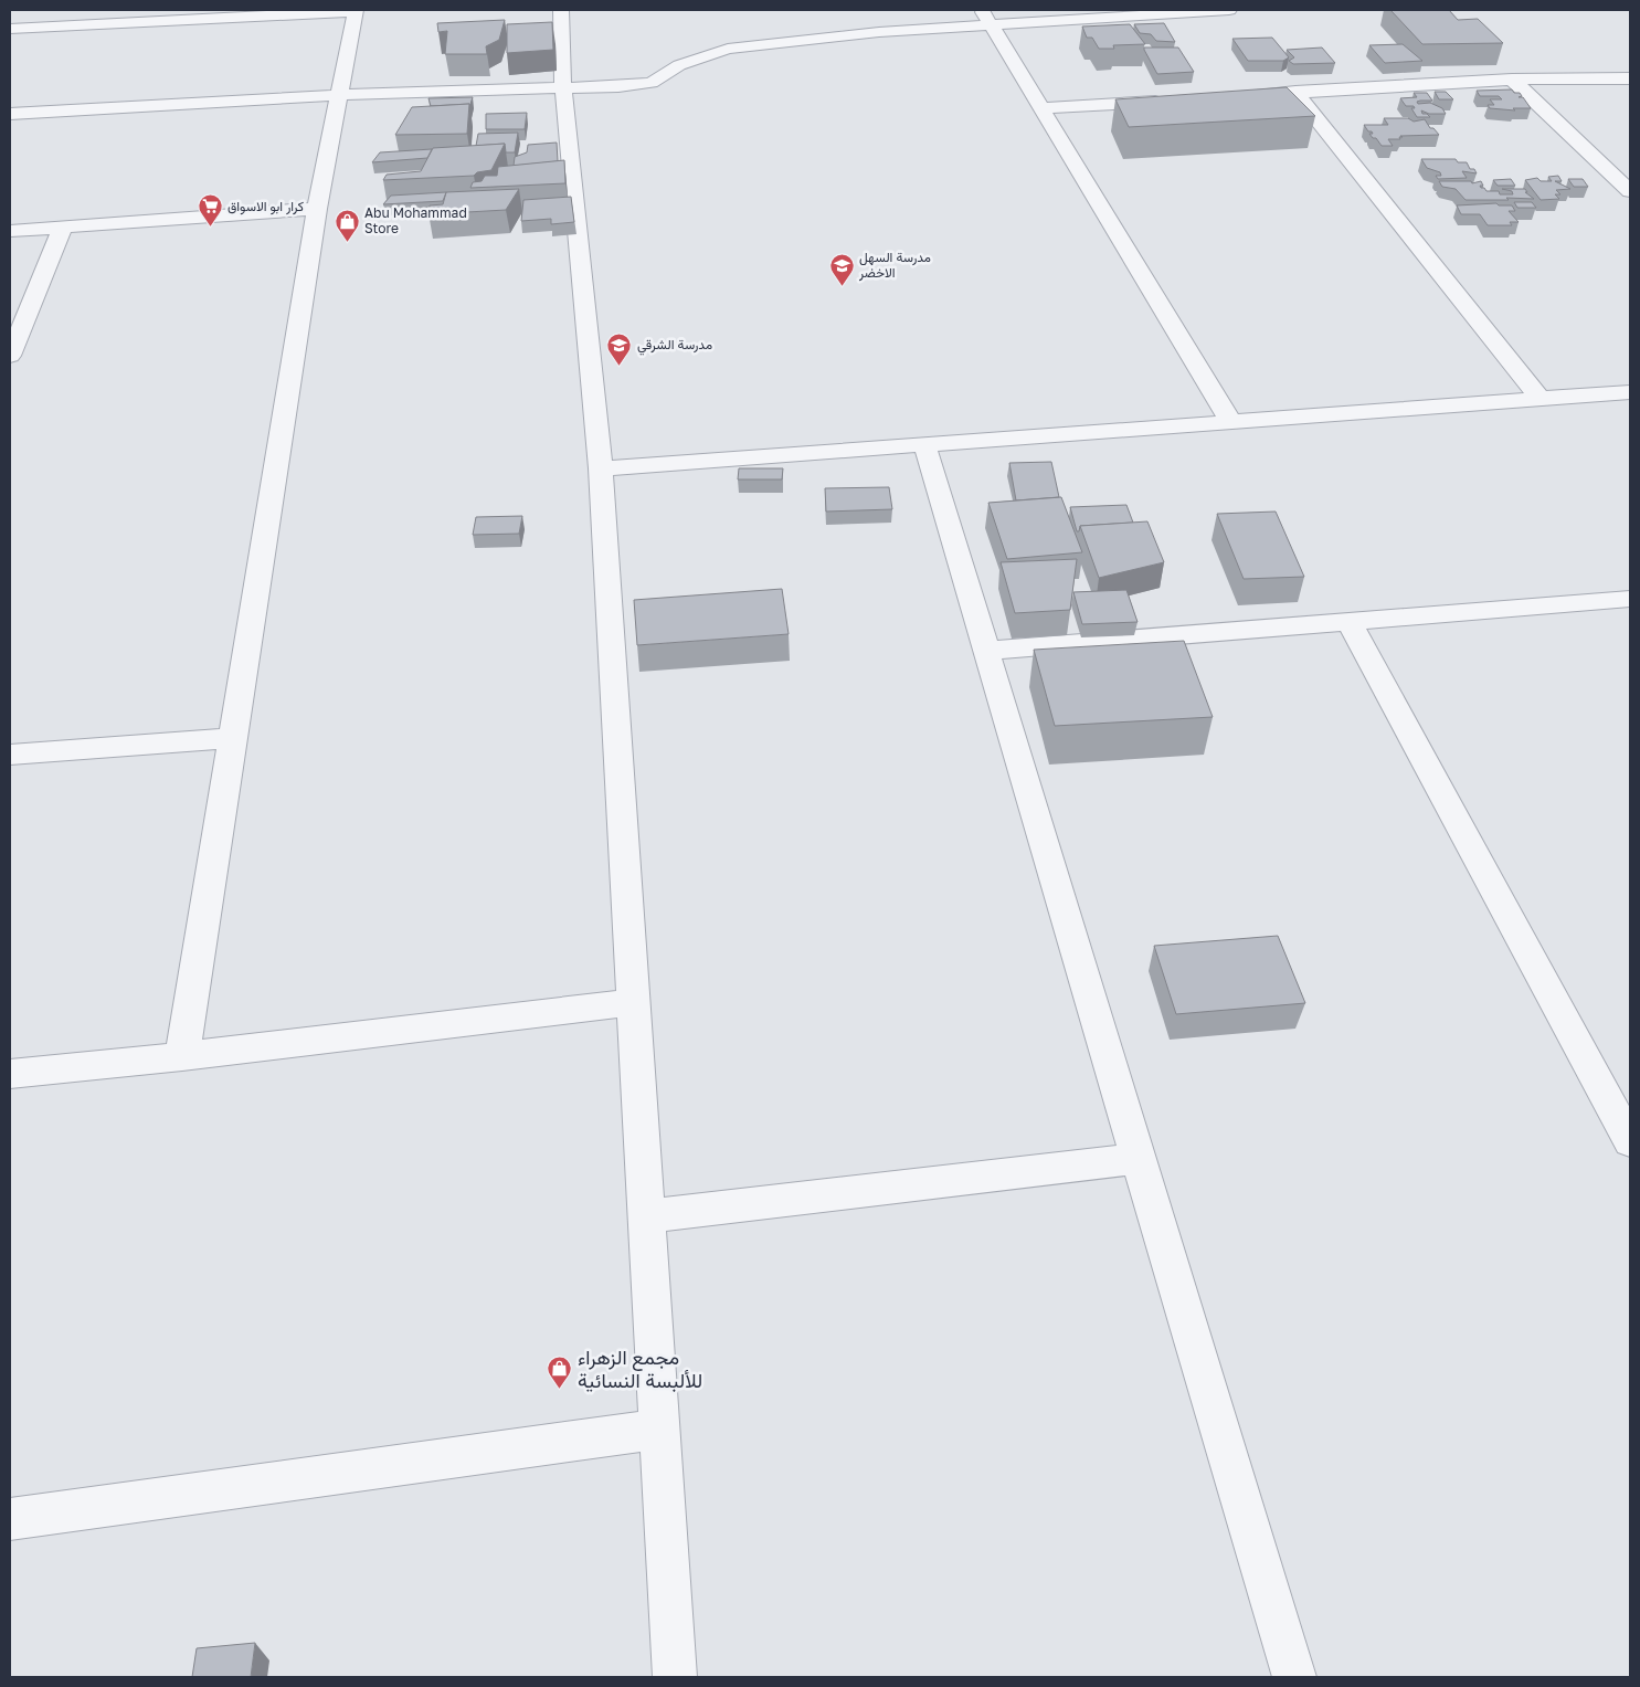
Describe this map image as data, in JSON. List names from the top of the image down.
{
  "places": {
    "supermarket": ["كرار ابو الاسواق"],
    "shop": ["Abu Mohammad Store", "مجمع الزهراء للألبسة النسائية"],
    "school or university": ["مدرسة السهل الاخضر", "مدرسة الشرقي"]
  }
}
